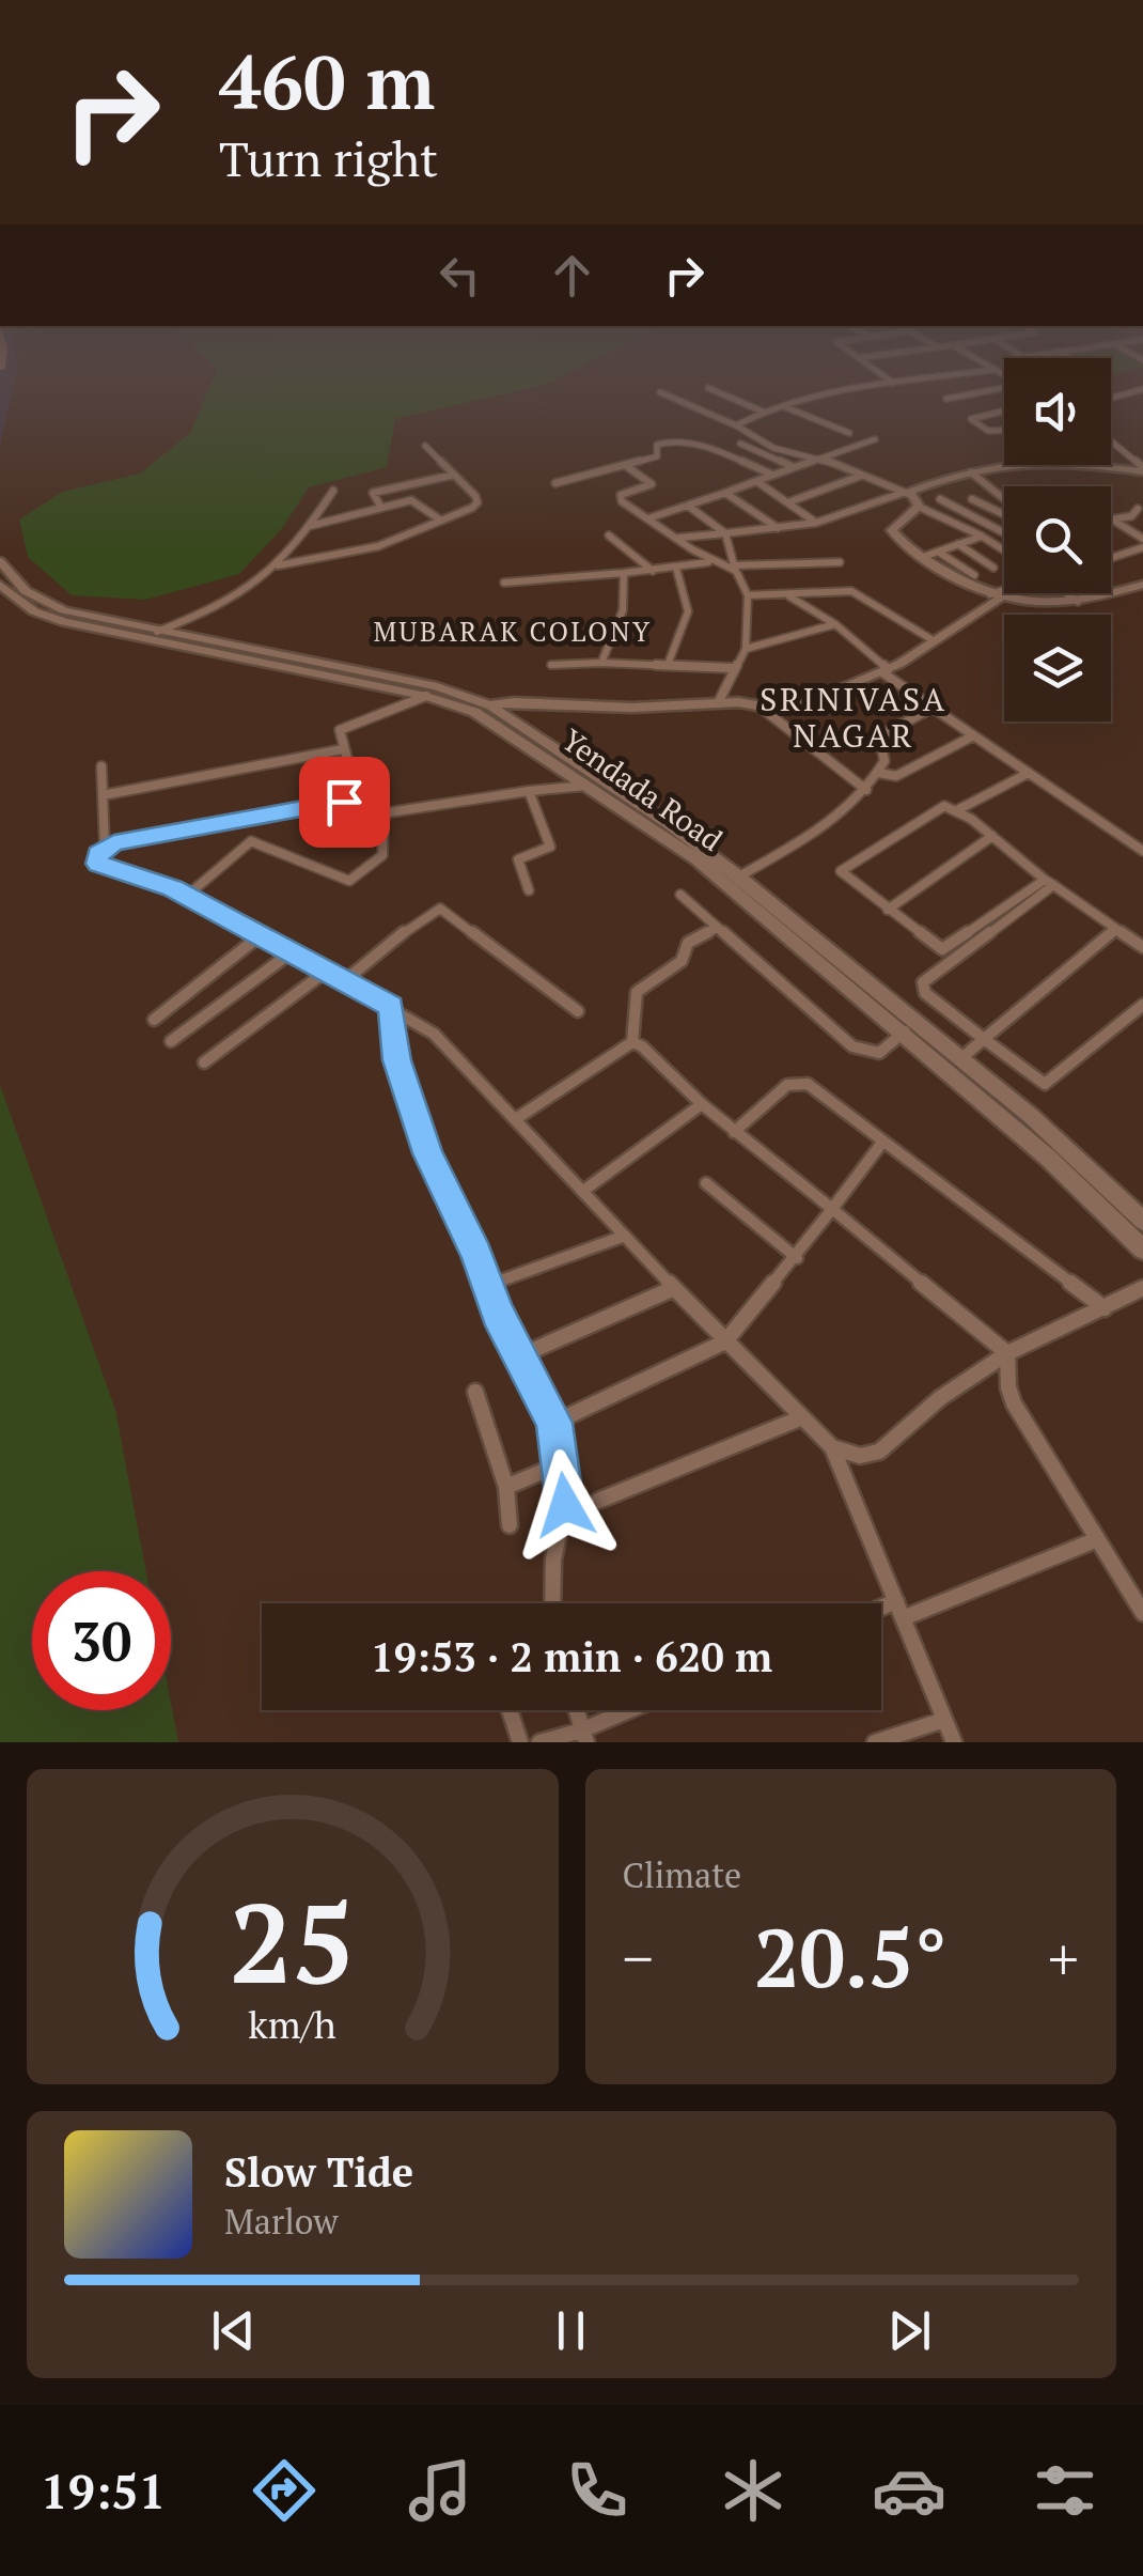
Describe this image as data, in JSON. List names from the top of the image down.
{
  "streets": {
    "main road": ["Yendada Road"]
  },
  "districts": ["MUBARAK COLONY", "SRINIVASA NAGAR"],
  "page": {
    "turn": ["460 m", "Turn right"],
    "limit": "30",
    "trip": "19:53 · 2 min · 620 m",
    "tile": "Climate",
    "heat": ["−", "20.5°", "+"],
    "song": ["Slow Tide", "Marlow"],
    "tabs": "19:51",
    "gauge": ["25", "km/h"]
  }
}
